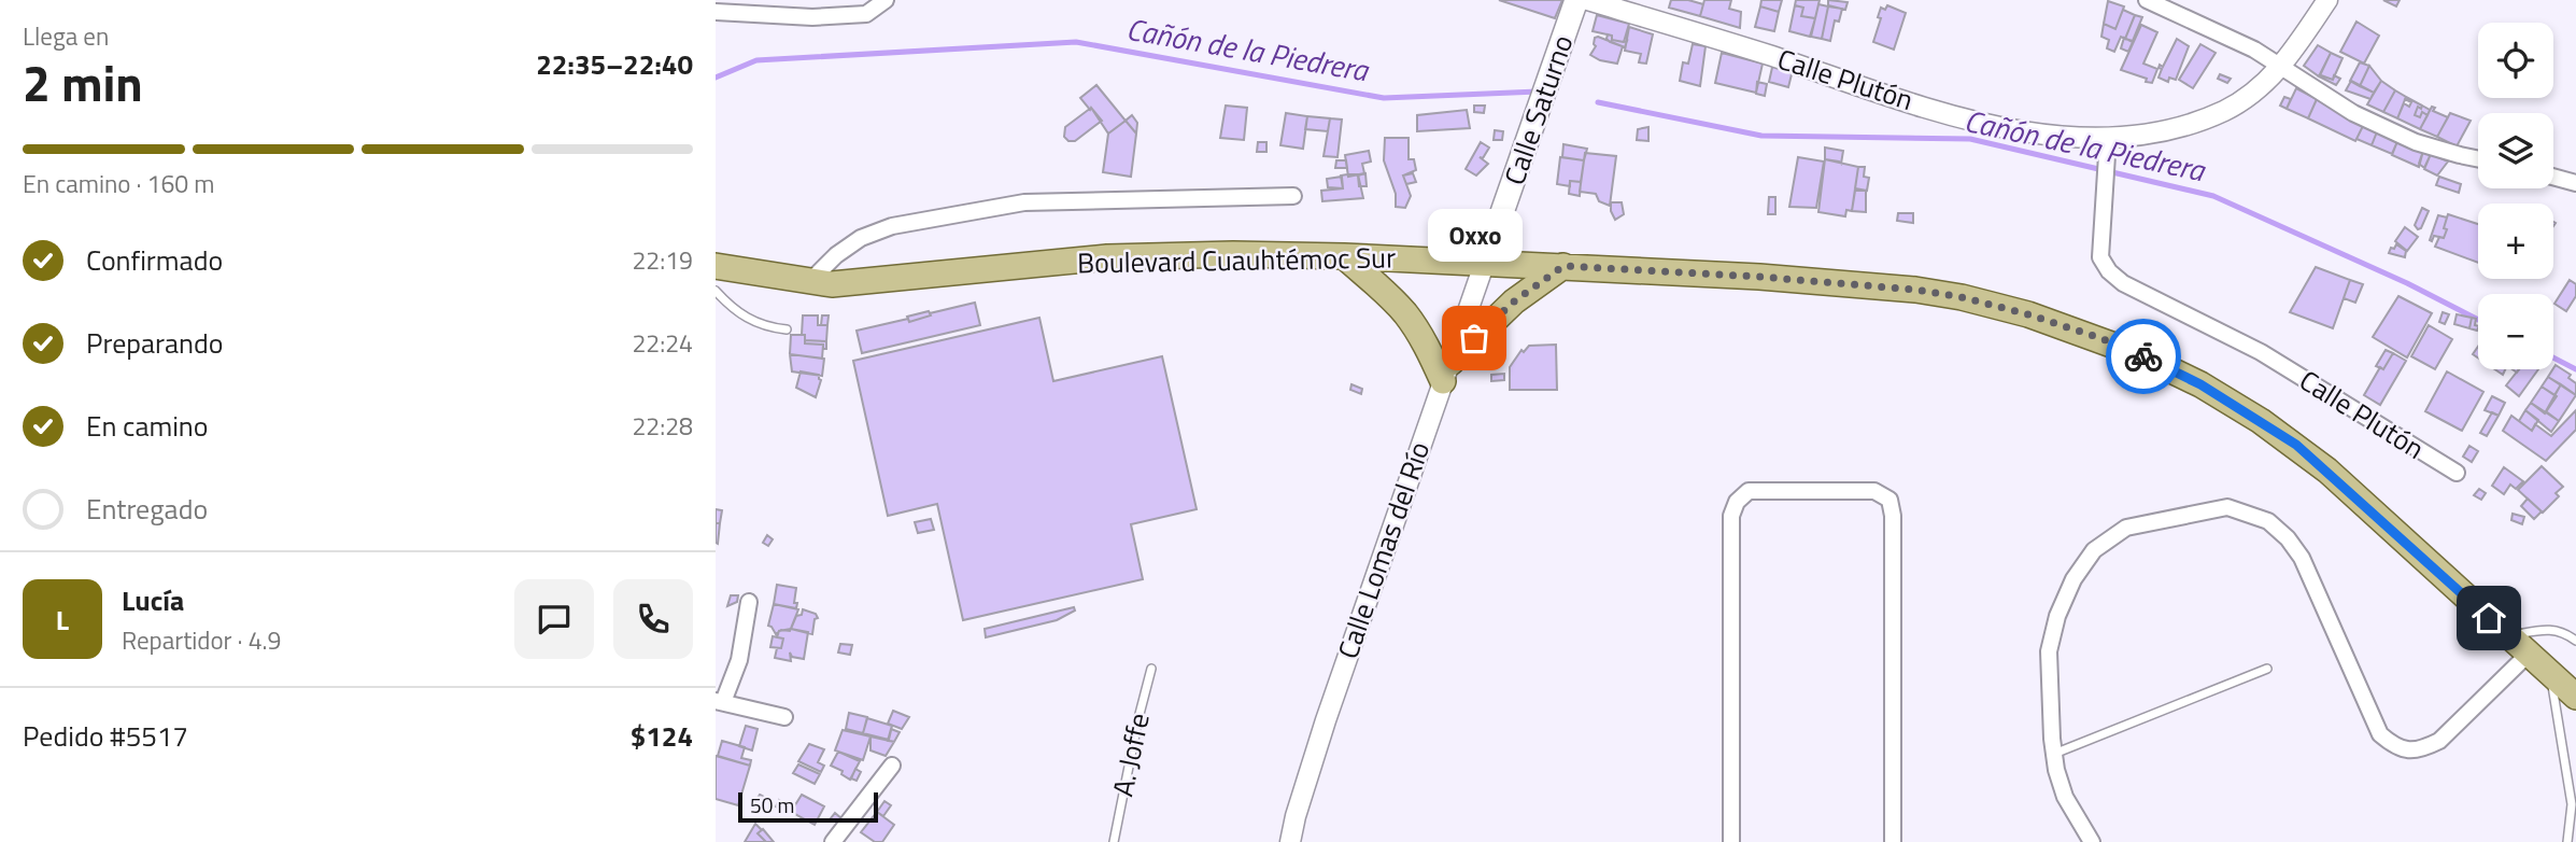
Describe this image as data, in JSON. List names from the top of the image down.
{
  "streets": {
    "main road": ["Calle Saturno", "Boulevard Cuauhtémoc Sur"],
    "street": ["Calle Plutón", "Calle Lomas del Río"],
    "lane": ["A. Joffe"]
  },
  "crossings": [
    ["Calle Saturno", "Boulevard Cuauhtémoc Sur"],
    ["Calle Saturno", "Calle Lomas del Río"],
    ["Boulevard Cuauhtémoc Sur", "Calle Lomas del Río"]
  ],
  "water": ["Cañón de la Piedrera"],
  "places": ["Oxxo"],
  "scale_bar": "50 m",
  "page": {
    "heading": ["2 min", "Llega en", "22:35–22:40"],
    "panel": [
      "Lucía",
      "Repartidor · 4.9",
      "Pedido #5517",
      "$124"
    ],
    "map_buttons": ["+", "−"],
    "bar": "En camino · 160 m",
    "bubble": "Oxxo",
    "list": [
      ["Confirmado", "22:19"],
      ["Preparando", "22:24"],
      ["En camino", "22:28"],
      "Entregado"
    ],
    "round": "L",
    "scale": "50 m"
  }
}
